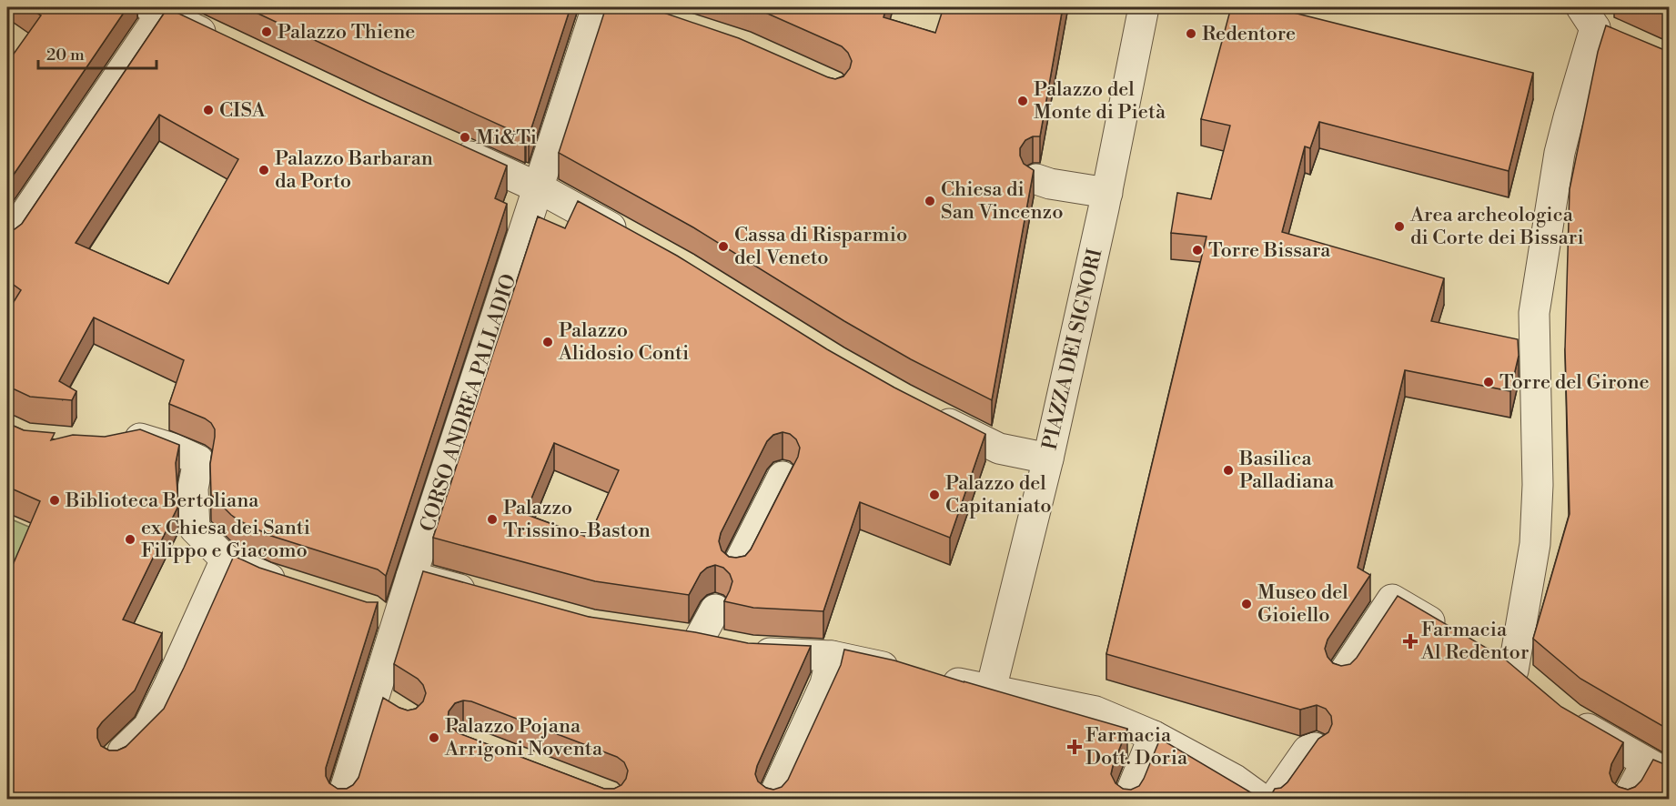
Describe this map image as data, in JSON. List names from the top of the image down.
{
  "streets": {
    "street": ["PIAZZA DEI SIGNORI", "CORSO ANDREA PALLADIO"]
  },
  "places": {
    "other": [
      "Palazzo Thiene",
      "Redentore",
      "Palazzo del Monte di Pietà",
      "CISA",
      "Mi&Ti",
      "Palazzo Barbaran da Porto",
      "Chiesa di San Vincenzo",
      "Area archeologica di Corte dei Bissari",
      "Cassa di Risparmio del Veneto",
      "Torre Bissara",
      "Palazzo Alidosio Conti",
      "Torre del Girone",
      "Basilica Palladiana",
      "Palazzo del Capitaniato",
      "Biblioteca Bertoliana",
      "Palazzo Trissino-Baston",
      "ex Chiesa dei Santi Filippo e Giacomo",
      "Museo del Gioiello",
      "Palazzo Pojana Arrigoni Noventa"
    ],
    "health": ["Farmacia Al Redentor", "Farmacia Dott. Doria"]
  },
  "scale_bar": "20 m"
}
